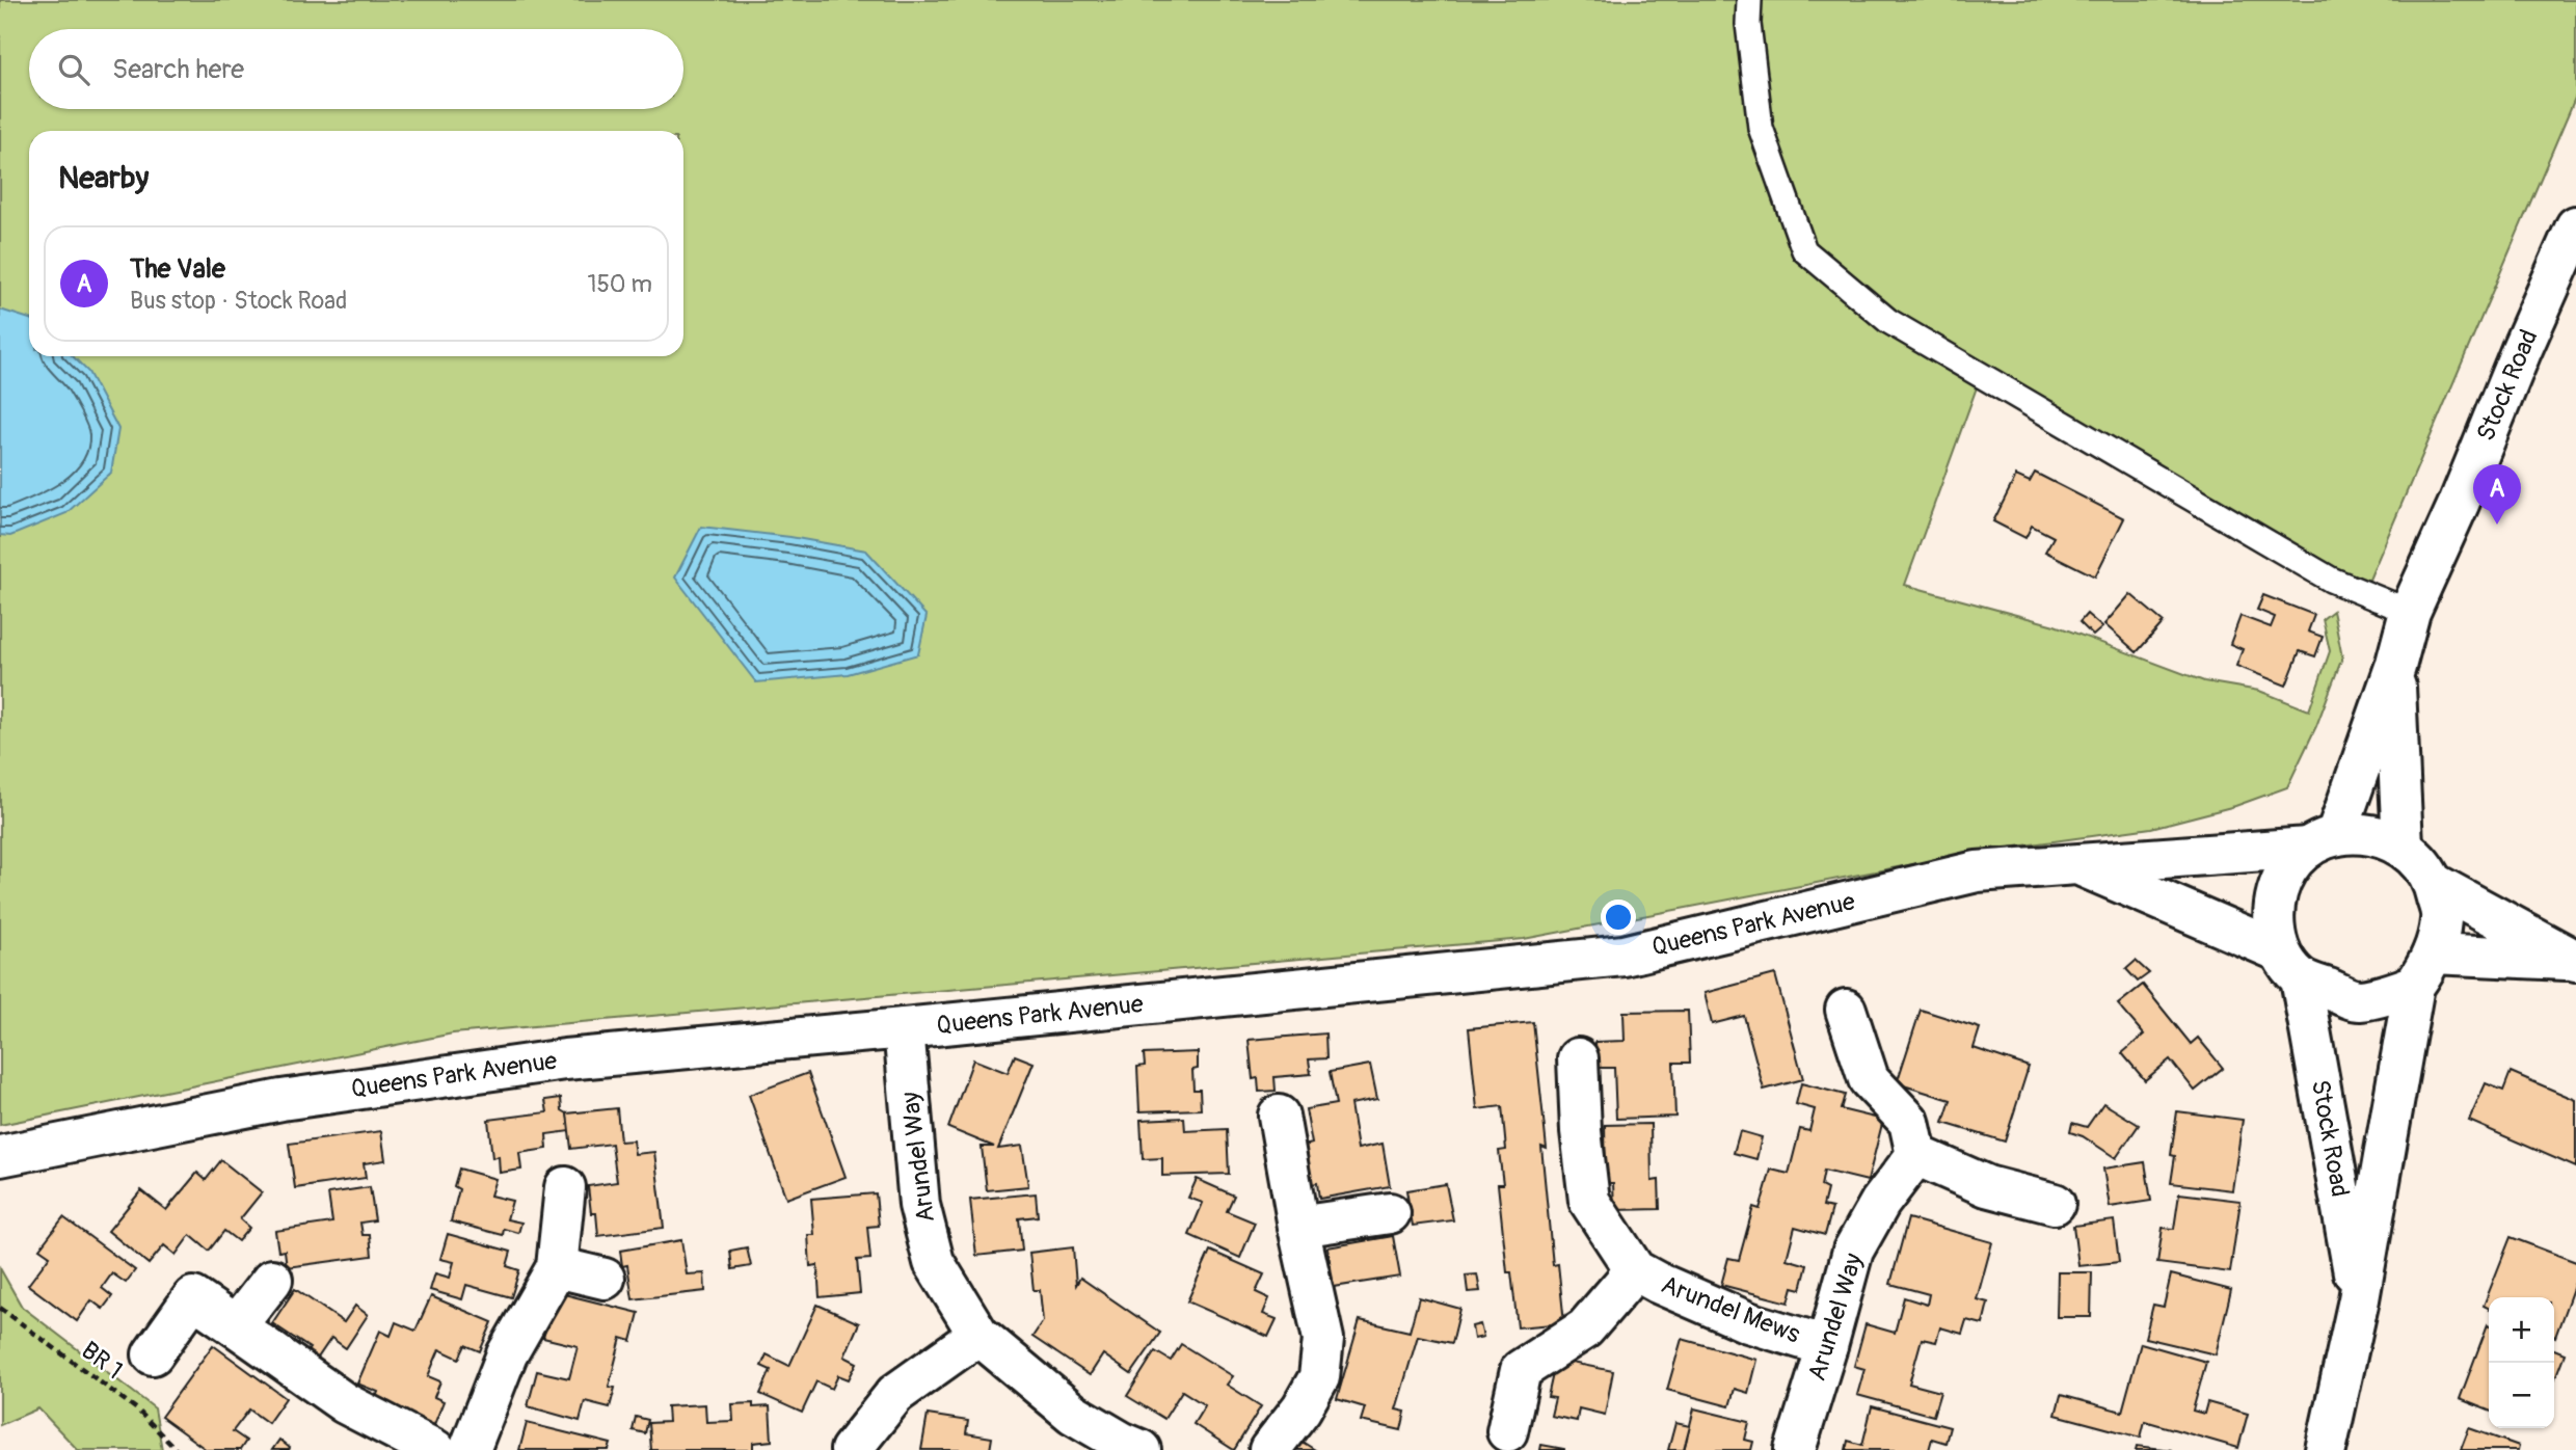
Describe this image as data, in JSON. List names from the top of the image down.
{
  "streets": {
    "street": [
      "Stock Road",
      "Queens Park Avenue",
      "Arundel Way",
      "Arundel Mews"
    ],
    "path": ["BR 1"]
  },
  "crossings": [
    ["Stock Road", "Queens Park Avenue"],
    ["Queens Park Avenue", "Arundel Way"],
    ["Arundel Way", "Arundel Mews"]
  ],
  "page": {
    "search": "Search here",
    "heading": "Nearby",
    "list": [
      {
        "mark": "A",
        "name": "The Vale",
        "note": "Bus stop · Stock Road",
        "value": "150 m"
      }
    ],
    "pins": "A",
    "map_buttons": ["+", "−"]
  }
}
